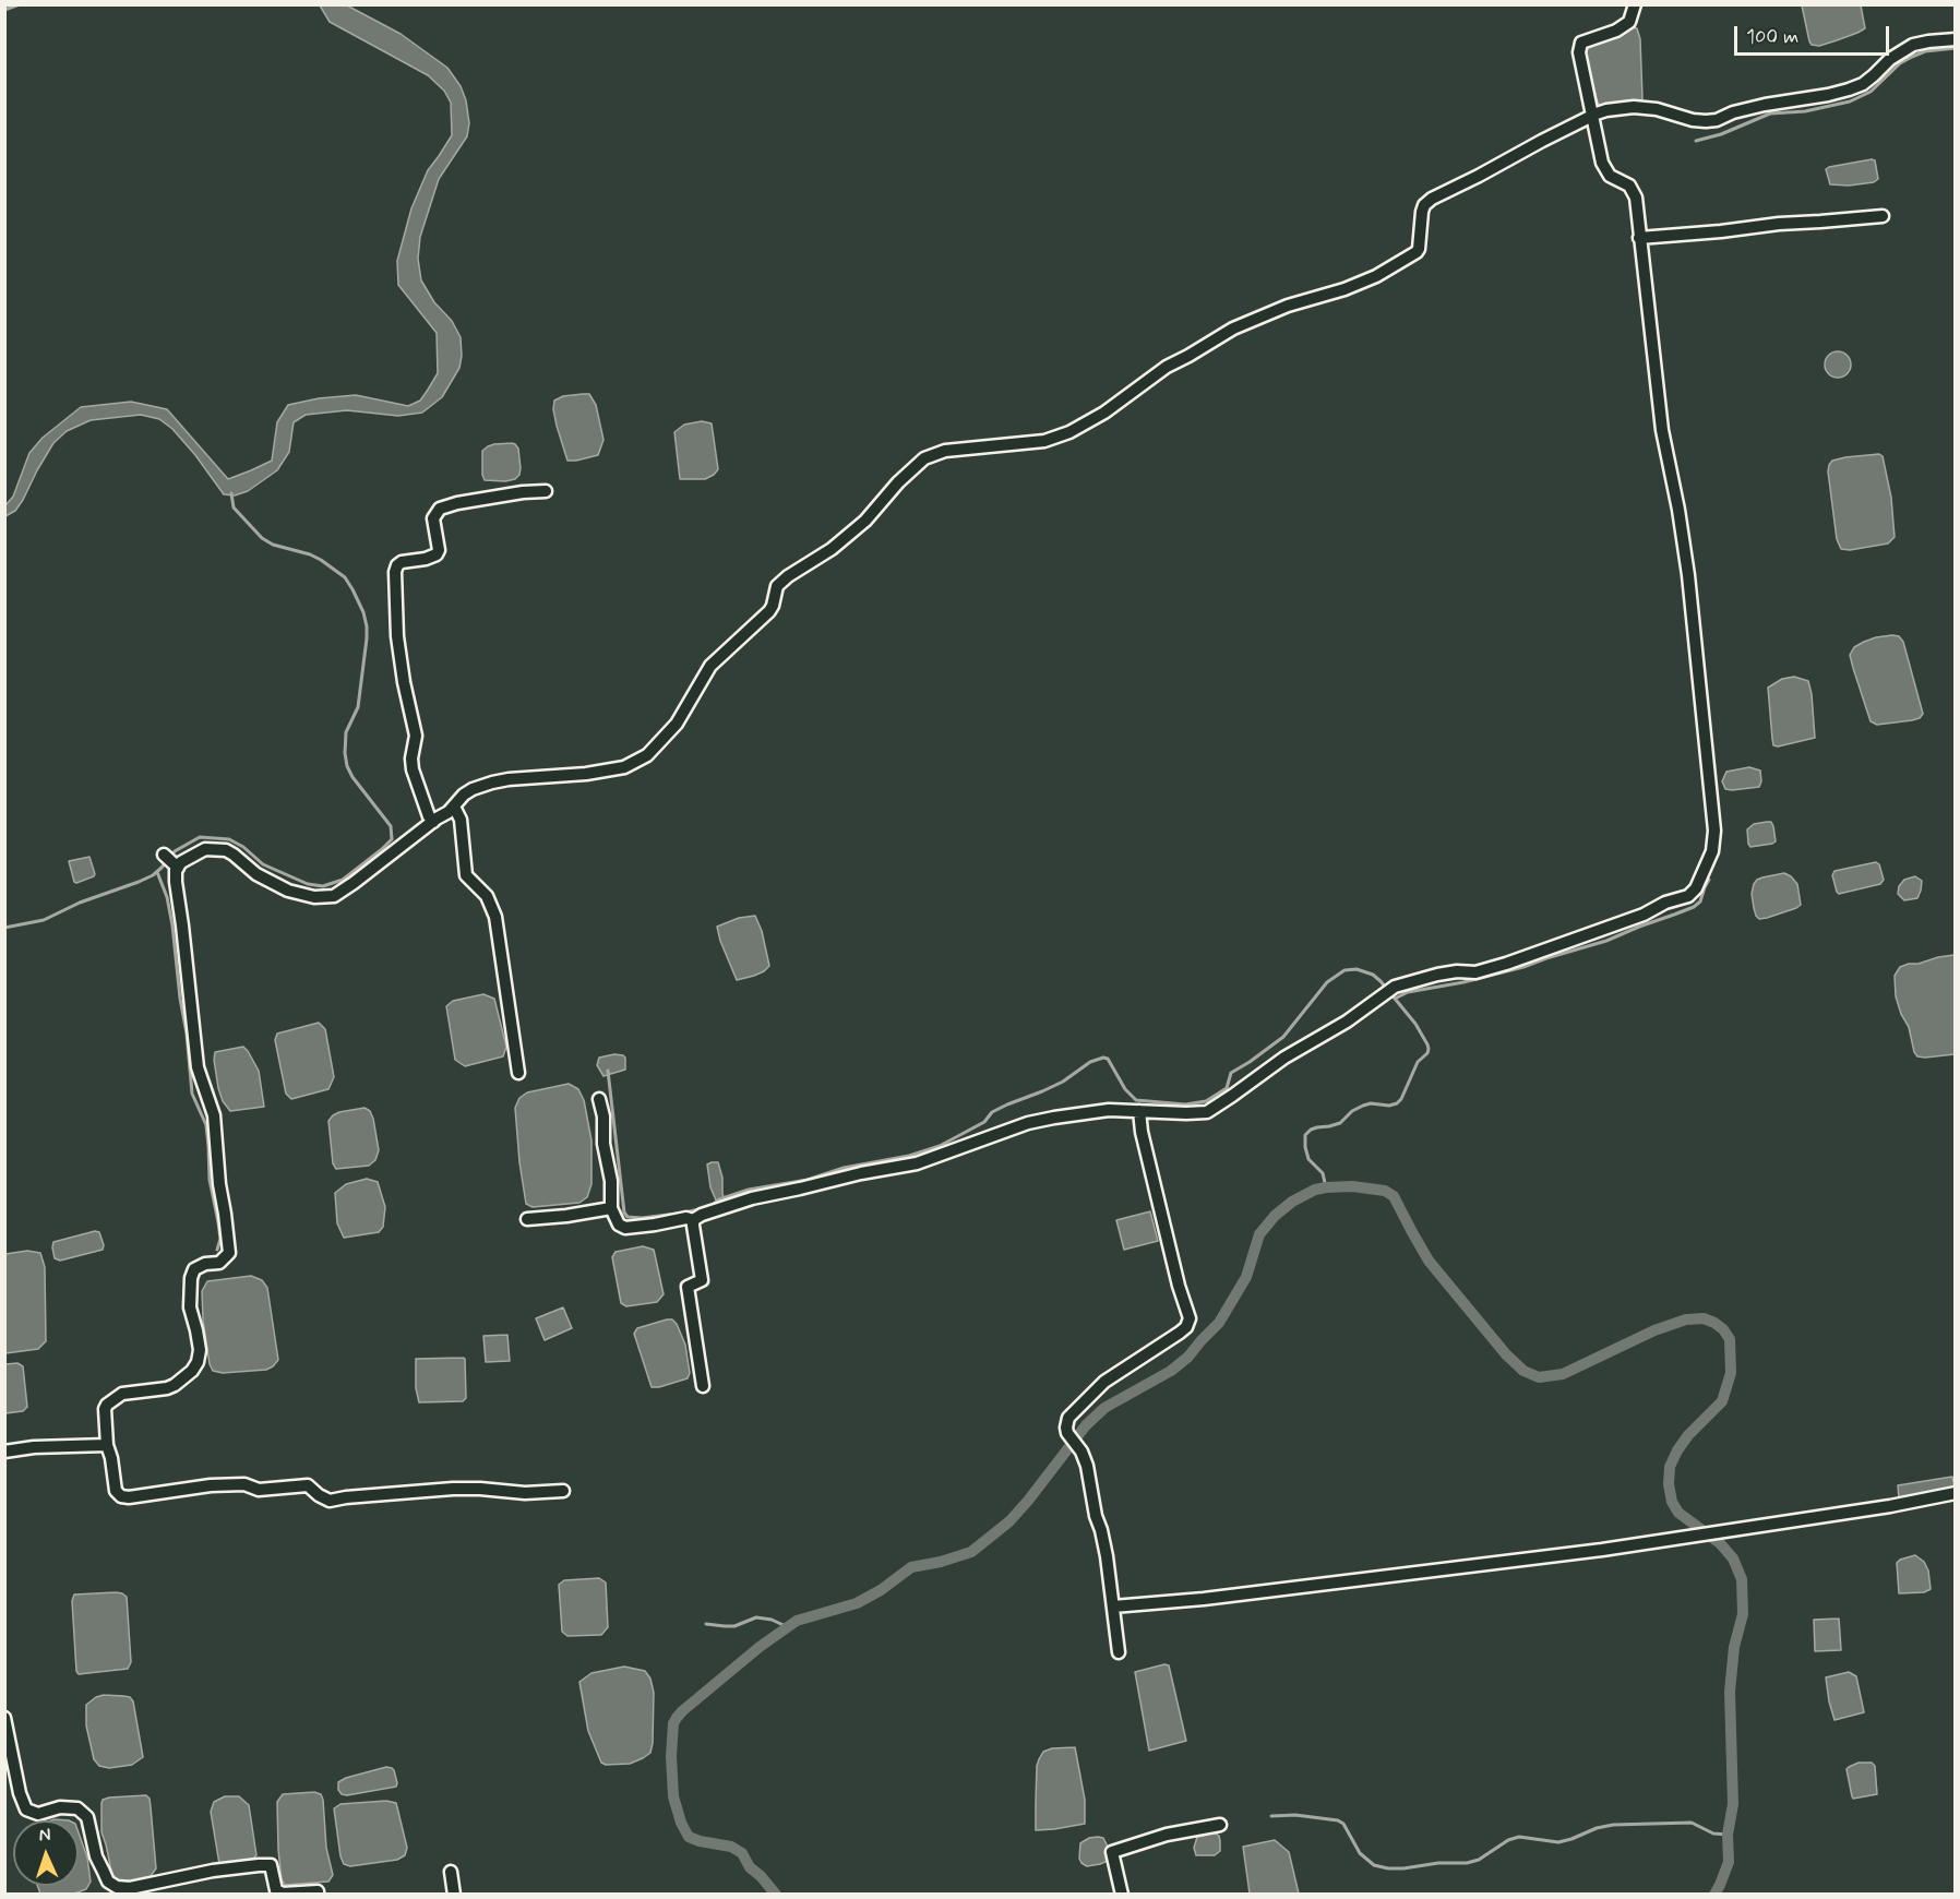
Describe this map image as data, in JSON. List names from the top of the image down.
{
  "scale_bar": "100 m",
  "north": "top"
}
